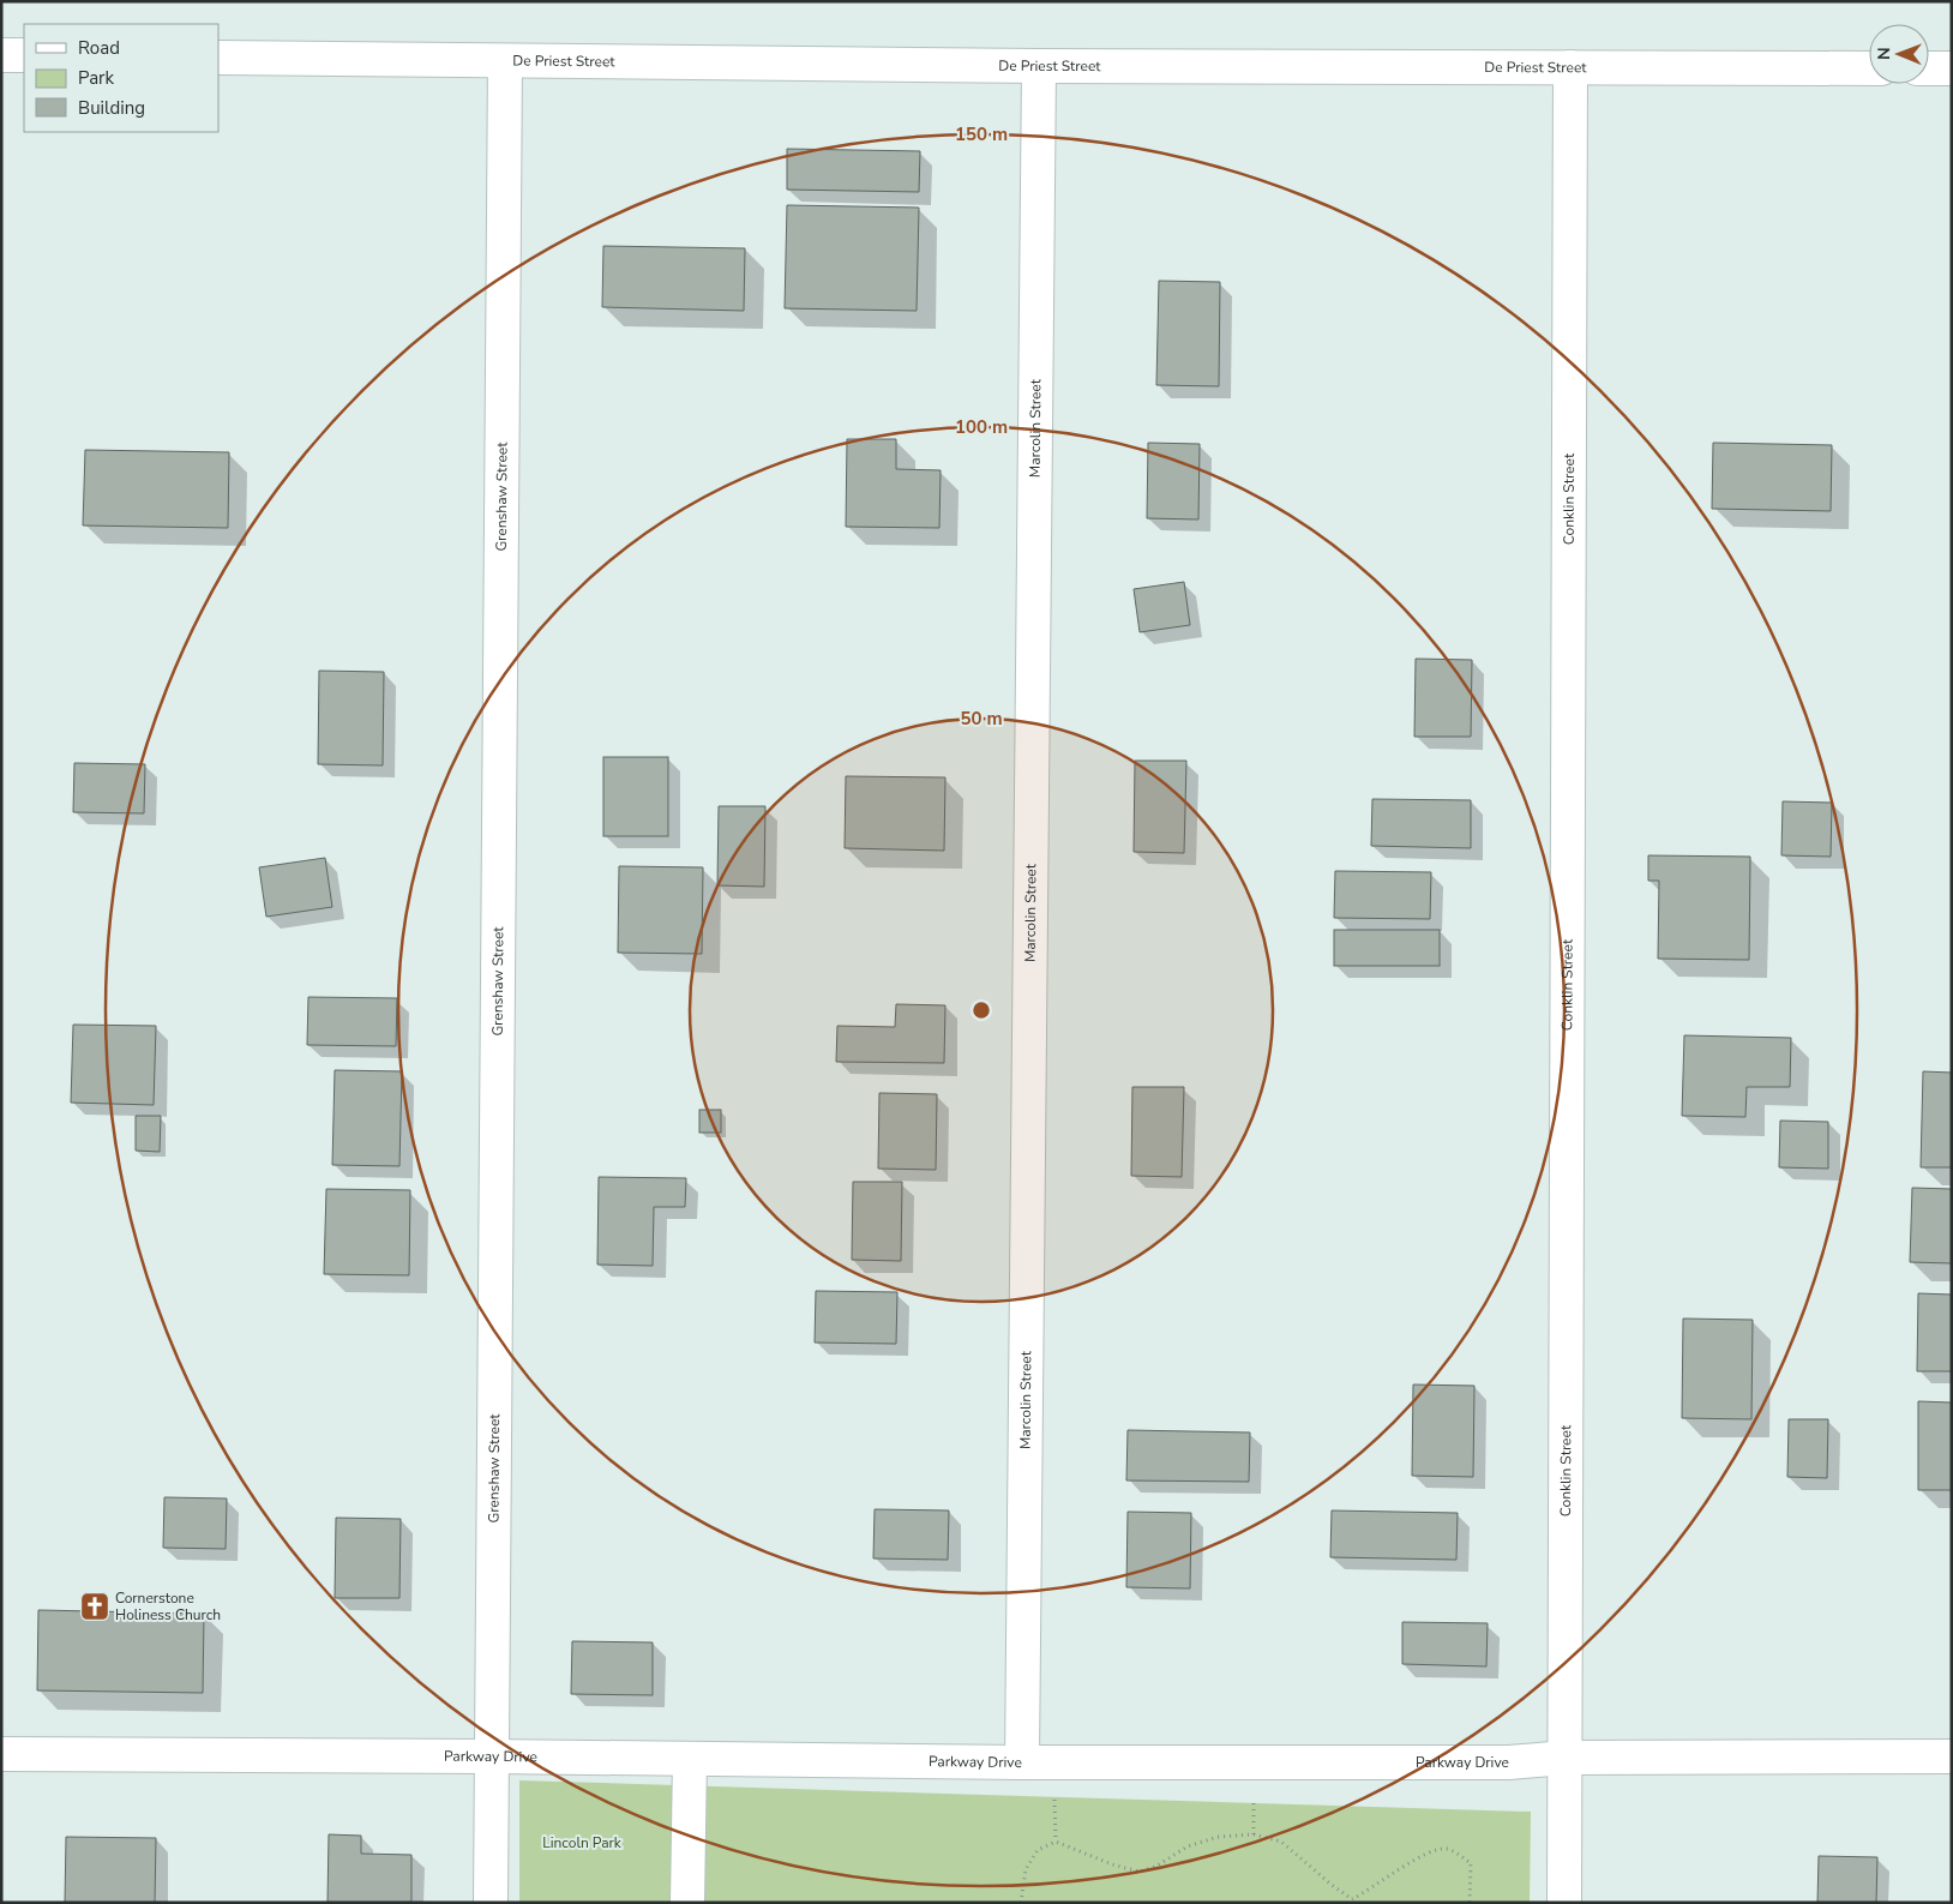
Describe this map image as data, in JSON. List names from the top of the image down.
{
  "streets": {
    "street": [
      "De Priest Street",
      "Marcolin Street",
      "Grenshaw Street",
      "Conklin Street",
      "Parkway Drive"
    ]
  },
  "crossings": [
    ["De Priest Street", "Marcolin Street"],
    ["De Priest Street", "Grenshaw Street"],
    ["De Priest Street", "Conklin Street"],
    ["Marcolin Street", "Parkway Drive"],
    ["Grenshaw Street", "Parkway Drive"],
    ["Conklin Street", "Parkway Drive"]
  ],
  "parks": ["Lincoln Park"],
  "places": {
    "church": ["Cornerstone Holiness Church"]
  },
  "legend": ["Road", "Park", "Building"],
  "north": "left",
  "rings": ["150 m", "100 m", "50 m"]
}
